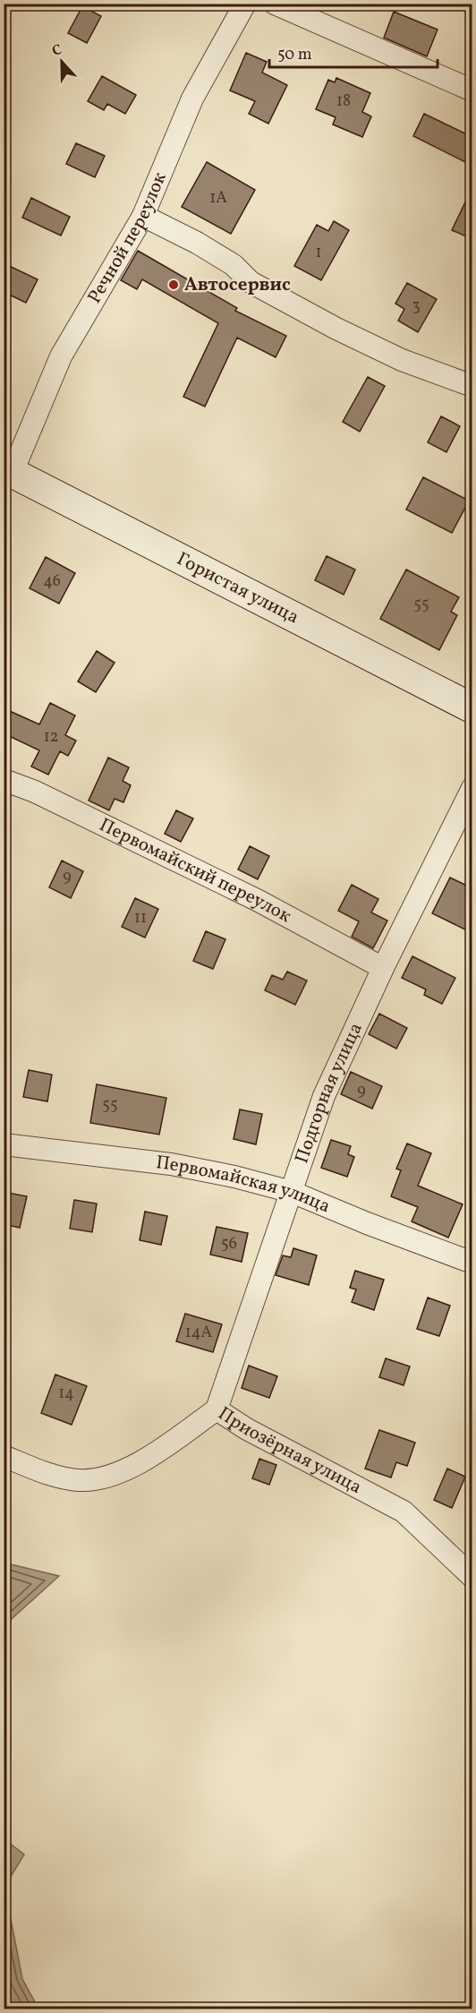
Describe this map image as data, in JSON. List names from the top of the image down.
{
  "streets": {
    "street": [
      "Речной переулок",
      "Гористая улица",
      "Первомайский переулок",
      "Подгорная улица",
      "Первомайская улица",
      "Приозёрная улица"
    ]
  },
  "crossings": [
    ["Речной переулок", "Гористая улица"],
    ["Первомайский переулок", "Подгорная улица"],
    ["Подгорная улица", "Первомайская улица"],
    ["Подгорная улица", "Приозёрная улица"]
  ],
  "places": ["Автосервис"],
  "house_numbers": [
    "18",
    "1А",
    "1",
    "3",
    "46",
    "55",
    "12",
    "9",
    "11",
    "9",
    "55",
    "56",
    "14А",
    "14"
  ],
  "scale_bar": "50 m",
  "north": "top"
}
